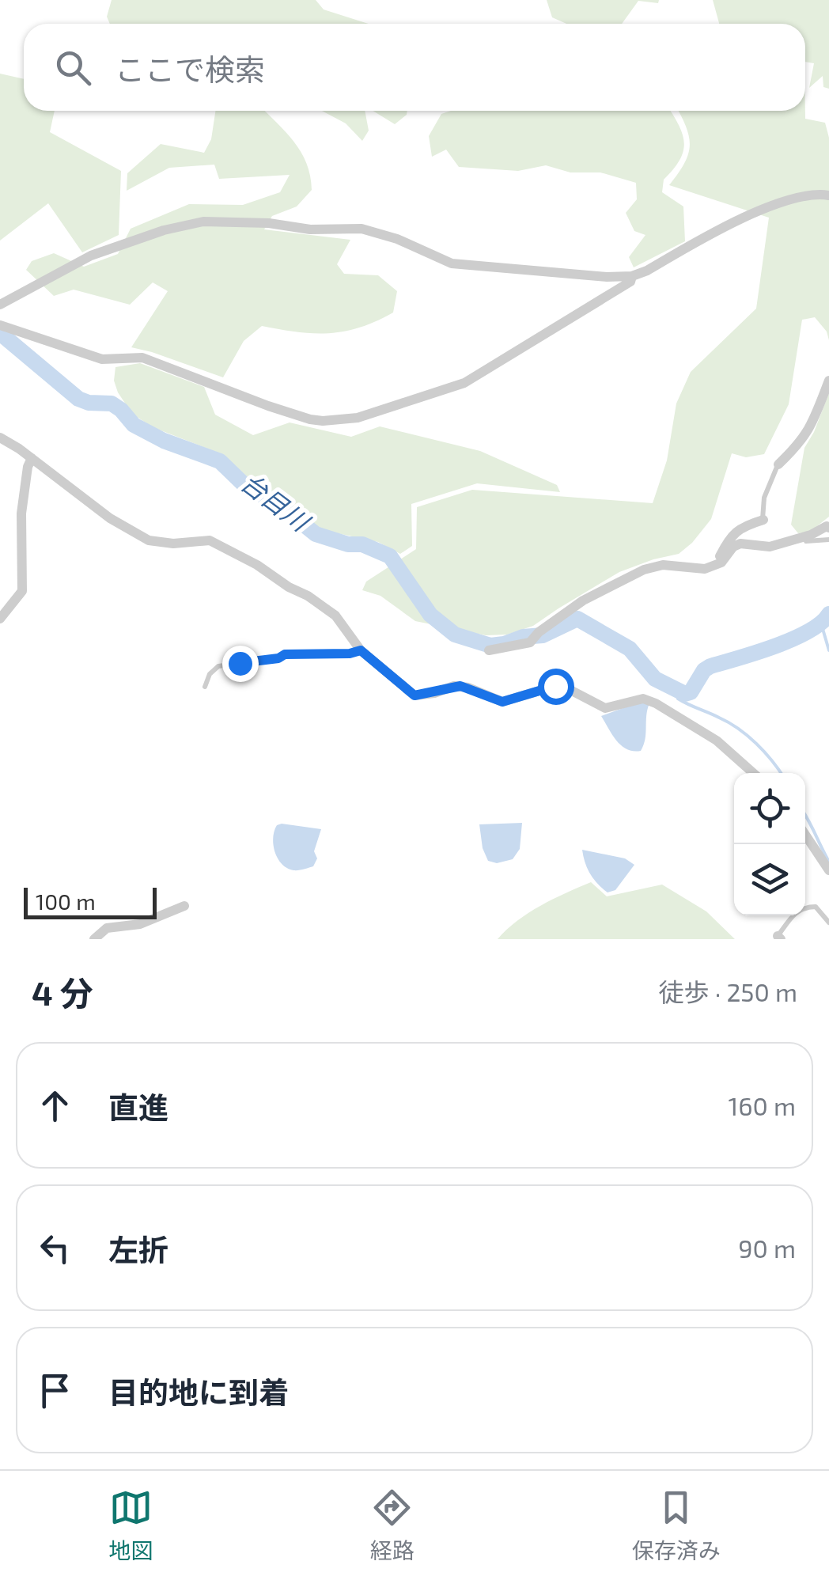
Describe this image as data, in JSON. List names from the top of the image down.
{
  "water": ["台目川"],
  "scale_bar": "100 m",
  "page": {
    "search": "ここで検索",
    "scale": "100 m",
    "heading": ["4 分", "徒歩 · 250 m"],
    "list": [
      ["直進", "160 m"],
      ["左折", "90 m"],
      "目的地に到着"
    ],
    "nav": ["地図", "経路", "保存済み"]
  }
}
